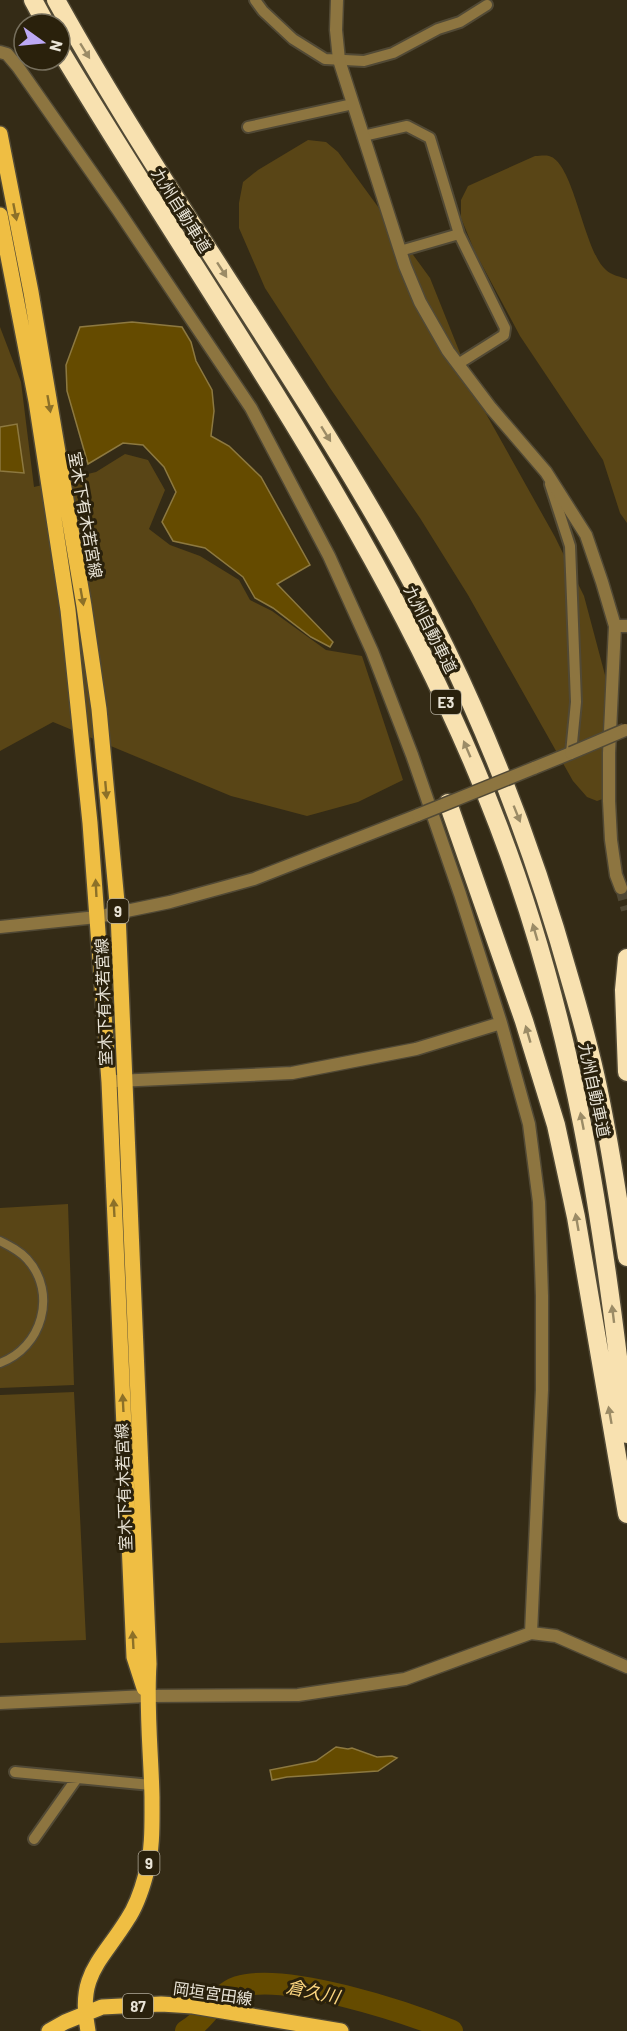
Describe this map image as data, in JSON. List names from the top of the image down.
{
  "streets": {
    "highway": ["九州自動車道", "E3"],
    "main road": [
      "室木下有木若宮線",
      "9",
      "岡垣宮田線",
      "87"
    ]
  },
  "crossings": [
    ["室木下有木若宮線", "岡垣宮田線"]
  ],
  "water": ["倉久川"],
  "north": "right"
}
